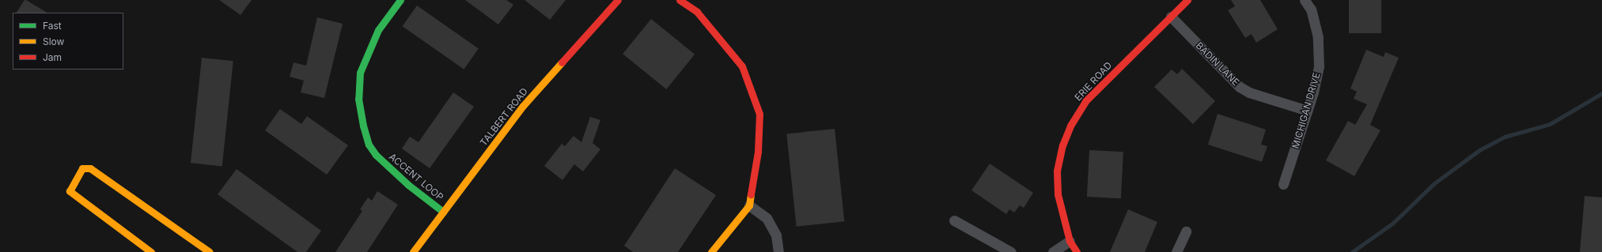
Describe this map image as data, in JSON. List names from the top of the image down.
{
  "streets": {
    "street": [
      "BADIN LANE",
      "ERIE ROAD",
      "MICHIGAN DRIVE",
      "TALBERT ROAD",
      "ACCENT LOOP"
    ]
  },
  "crossings": [
    ["BADIN LANE", "ERIE ROAD"],
    ["BADIN LANE", "MICHIGAN DRIVE"],
    ["TALBERT ROAD", "ACCENT LOOP"]
  ],
  "legend": ["Fast", "Slow", "Jam"]
}
